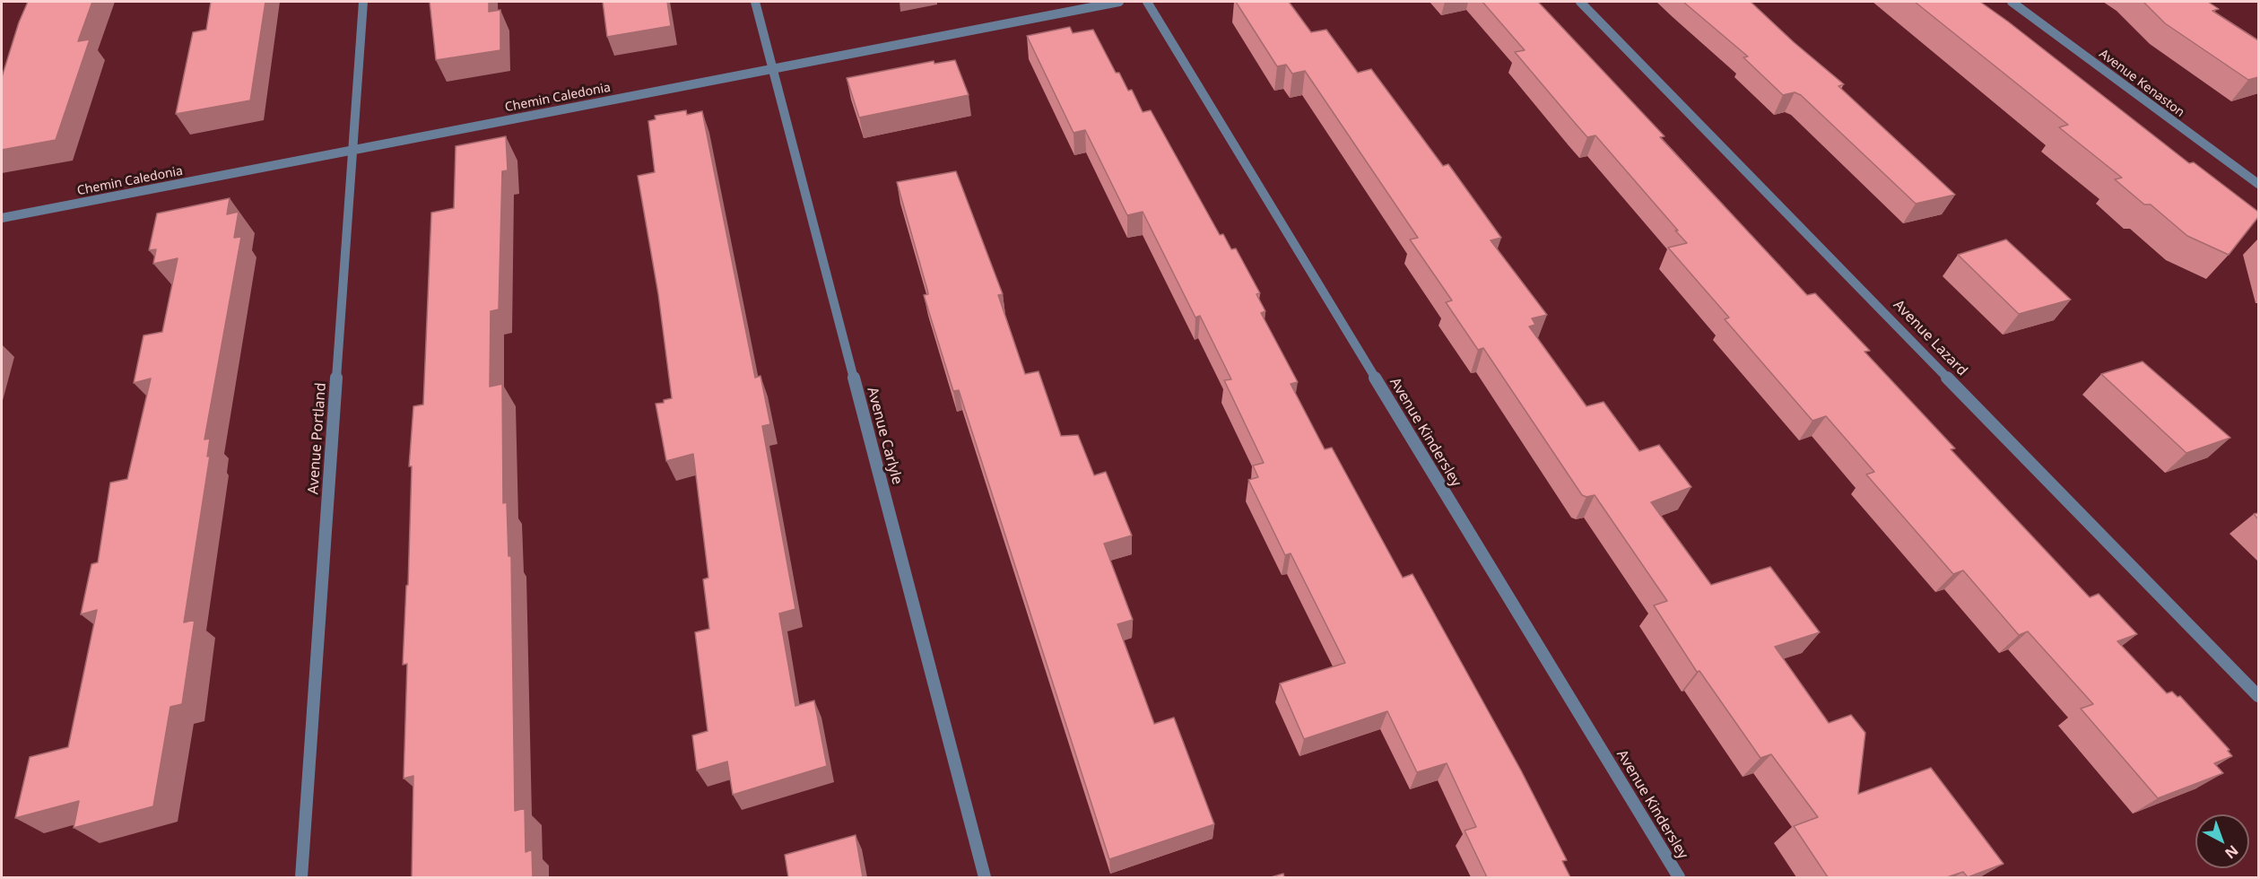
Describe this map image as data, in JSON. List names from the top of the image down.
{
  "streets": {
    "street": [
      "Avenue Kenaston",
      "Chemin Caledonia",
      "Avenue Lazard",
      "Avenue Kindersley",
      "Avenue Carlyle",
      "Avenue Portland"
    ]
  },
  "crossings": [
    ["Chemin Caledonia", "Avenue Carlyle"],
    ["Chemin Caledonia", "Avenue Portland"]
  ],
  "north": "bottom right"
}
